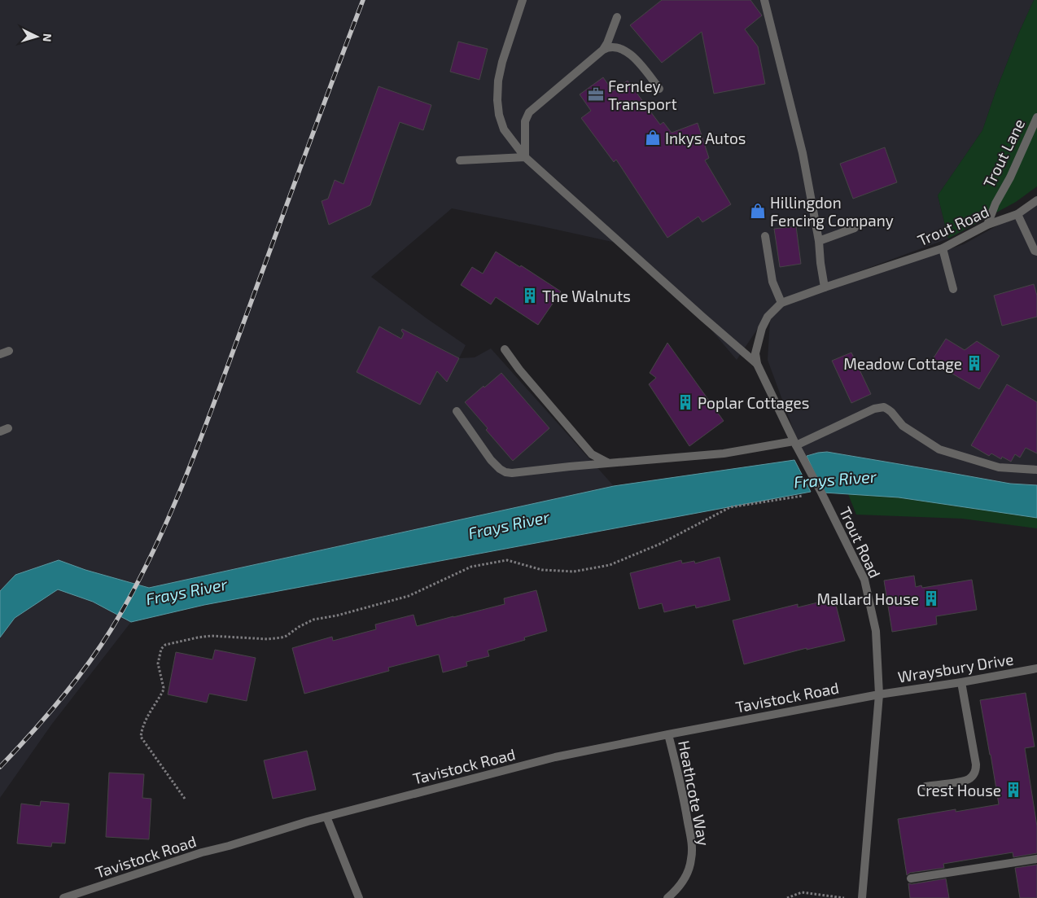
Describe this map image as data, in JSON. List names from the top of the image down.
{
  "streets": {
    "street": [
      "Trout Lane",
      "Trout Road",
      "Wraysbury Drive",
      "Tavistock Road",
      "Heathcote Way"
    ]
  },
  "crossings": [
    ["Trout Lane", "Trout Road"],
    ["Trout Road", "Wraysbury Drive"],
    ["Trout Road", "Tavistock Road"],
    ["Wraysbury Drive", "Tavistock Road"],
    ["Tavistock Road", "Heathcote Way"]
  ],
  "water": ["Frays River"],
  "places": {
    "office": ["Fernley Transport"],
    "shop": ["Inkys Autos", "Hillingdon Fencing Company"],
    "building": [
      "The Walnuts",
      "Meadow Cottage",
      "Poplar Cottages",
      "Mallard House",
      "Crest House"
    ]
  },
  "north": "right"
}
